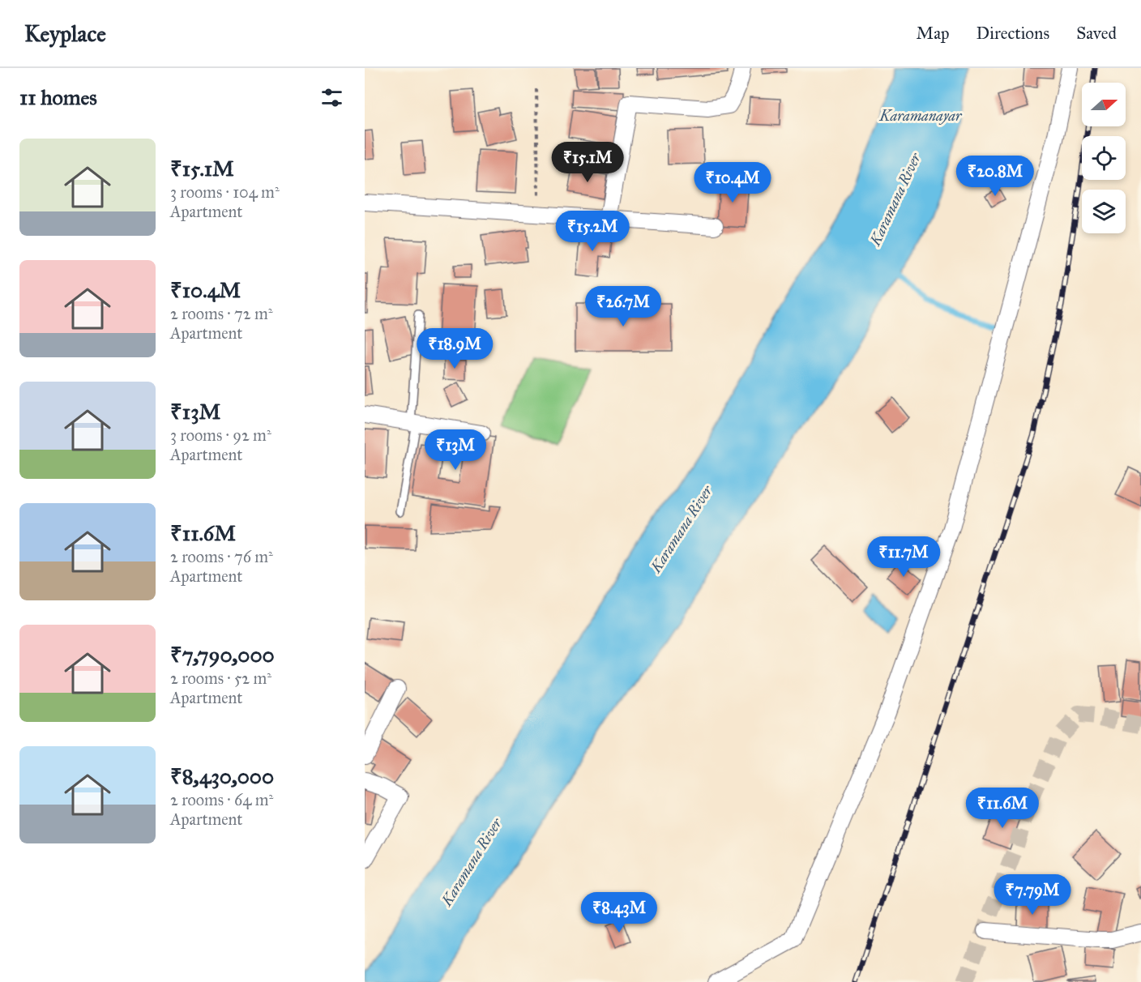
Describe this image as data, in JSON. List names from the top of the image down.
{
  "water": ["Karamanayar", "Karamana River"],
  "north": "right",
  "page": {
    "header": "Keyplace",
    "nav": ["Map", "Directions", "Saved"],
    "heading": "11 homes",
    "list": [
      {
        "name": "₹15.1M",
        "note": "3 rooms · 104 m² · Apartment"
      },
      {
        "name": "₹10.4M",
        "note": "2 rooms · 72 m² · Apartment"
      },
      {
        "name": "₹13M",
        "note": "3 rooms · 92 m² · Apartment"
      },
      {
        "name": "₹11.6M",
        "note": "2 rooms · 76 m² · Apartment"
      },
      {
        "name": "₹7,790,000",
        "note": "2 rooms · 52 m² · Apartment"
      },
      {
        "name": "₹8,430,000",
        "note": "2 rooms · 64 m² · Apartment"
      }
    ],
    "price": [
      "₹15.1M",
      "₹20.8M",
      "₹10.4M",
      "₹15.2M",
      "₹26.7M",
      "₹18.9M",
      "₹13M",
      "₹11.7M",
      "₹11.6M",
      "₹7.79M",
      "₹8.43M"
    ]
  }
}
